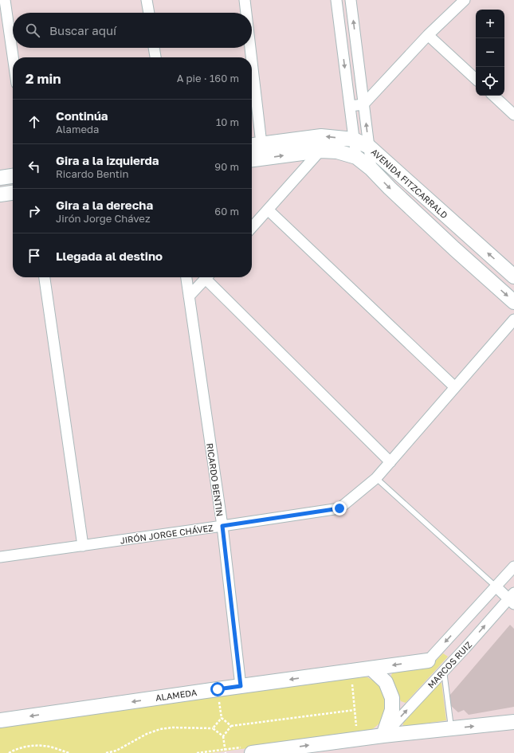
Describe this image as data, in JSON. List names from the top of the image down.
{
  "streets": {
    "street": [
      "AVENIDA FITZCARRALD",
      "RICARDO BENTIN",
      "JIRÓN JORGE CHÁVEZ",
      "MARCOS RUIZ",
      "ALAMEDA"
    ]
  },
  "crossings": [
    ["RICARDO BENTIN", "JIRÓN JORGE CHÁVEZ"],
    ["RICARDO BENTIN", "ALAMEDA"]
  ],
  "page": {
    "map_buttons": ["+", "−"],
    "search": "Buscar aquí",
    "heading": ["2 min", "A pie · 160 m"],
    "list": [
      ["Continúa", "Alameda", "10 m"],
      ["Gira a la izquierda", "Ricardo Bentin", "90 m"],
      ["Gira a la derecha", "Jirón Jorge Chávez", "60 m"],
      "Llegada al destino"
    ]
  }
}
